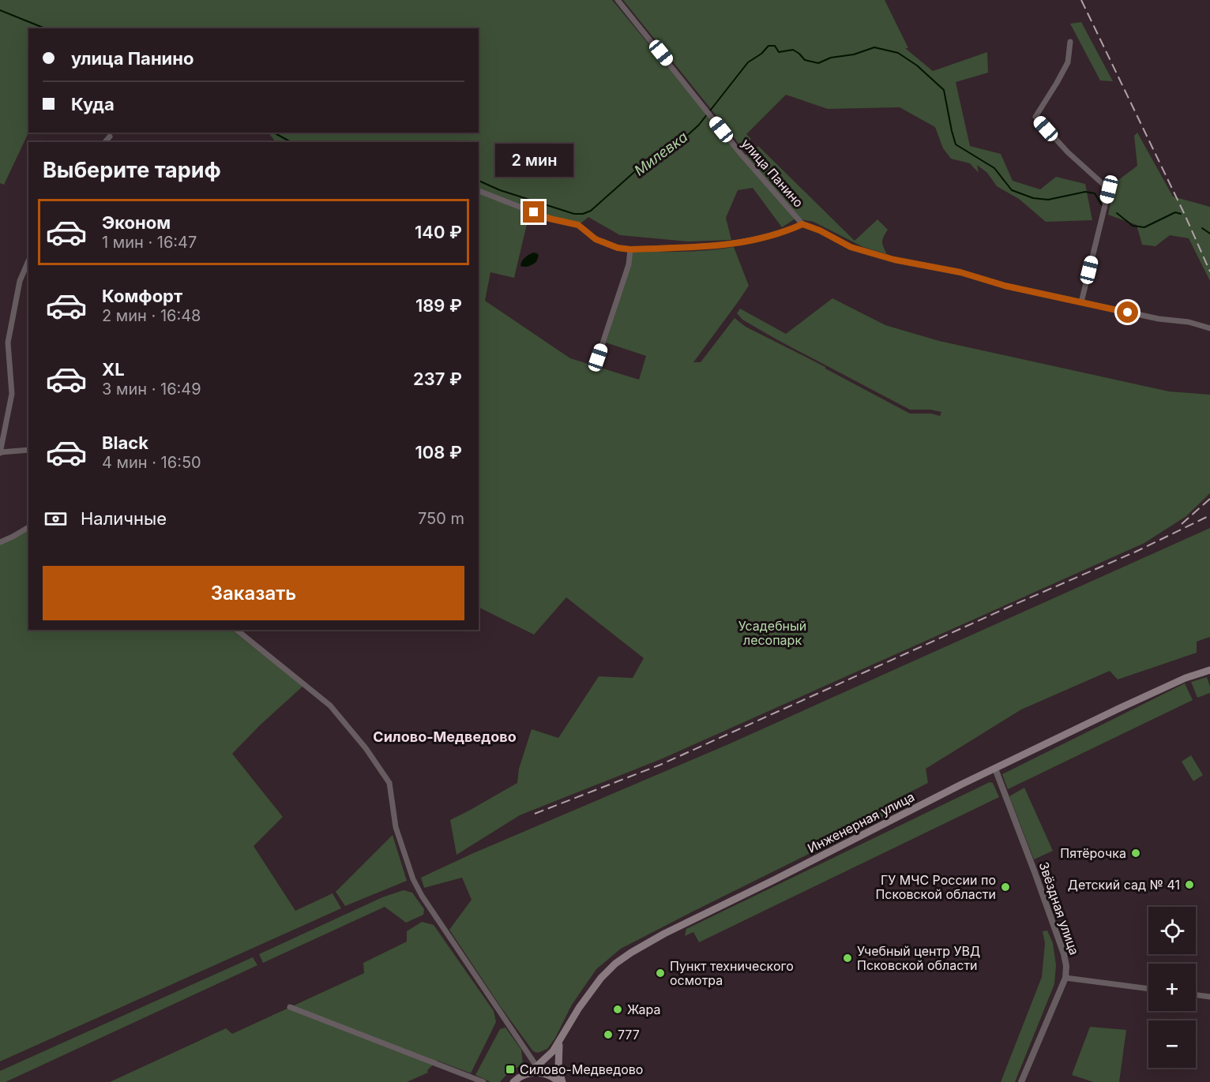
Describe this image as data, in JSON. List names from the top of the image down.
{
  "streets": {
    "main road": ["Инженерная улица"],
    "street": ["улица Панино", "Звёздная улица"]
  },
  "crossings": [
    ["Инженерная улица", "Звёздная улица"]
  ],
  "districts": ["Силово-Медведово"],
  "water": ["Милевка"],
  "parks": ["Усадебный лесопарк"],
  "places": {
    "other": [
      "Пятёрочка",
      "Детский сад № 41",
      "ГУ МЧС России по Псковской области",
      "Учебный центр УВД Псковской области",
      "Пункт технического осмотра",
      "Жара",
      "777"
    ],
    "transit": ["Силово-Медведово"]
  },
  "page": {
    "banner": ["улица Панино", "Куда"],
    "heading": "Выберите тариф",
    "bubble": "2 мин",
    "list": [
      {
        "name": "Эконом",
        "note": "1 мин · 16:47",
        "value": "140 ₽"
      },
      {
        "name": "Комфорт",
        "note": "2 мин · 16:48",
        "value": "189 ₽"
      },
      {
        "name": "XL",
        "note": "3 мин · 16:49",
        "value": "237 ₽"
      },
      {
        "name": "Black",
        "note": "4 мин · 16:50",
        "value": "108 ₽"
      }
    ],
    "pay": ["Наличные", "750 m"],
    "buttons": "Заказать",
    "map_buttons": ["+", "−"]
  }
}
